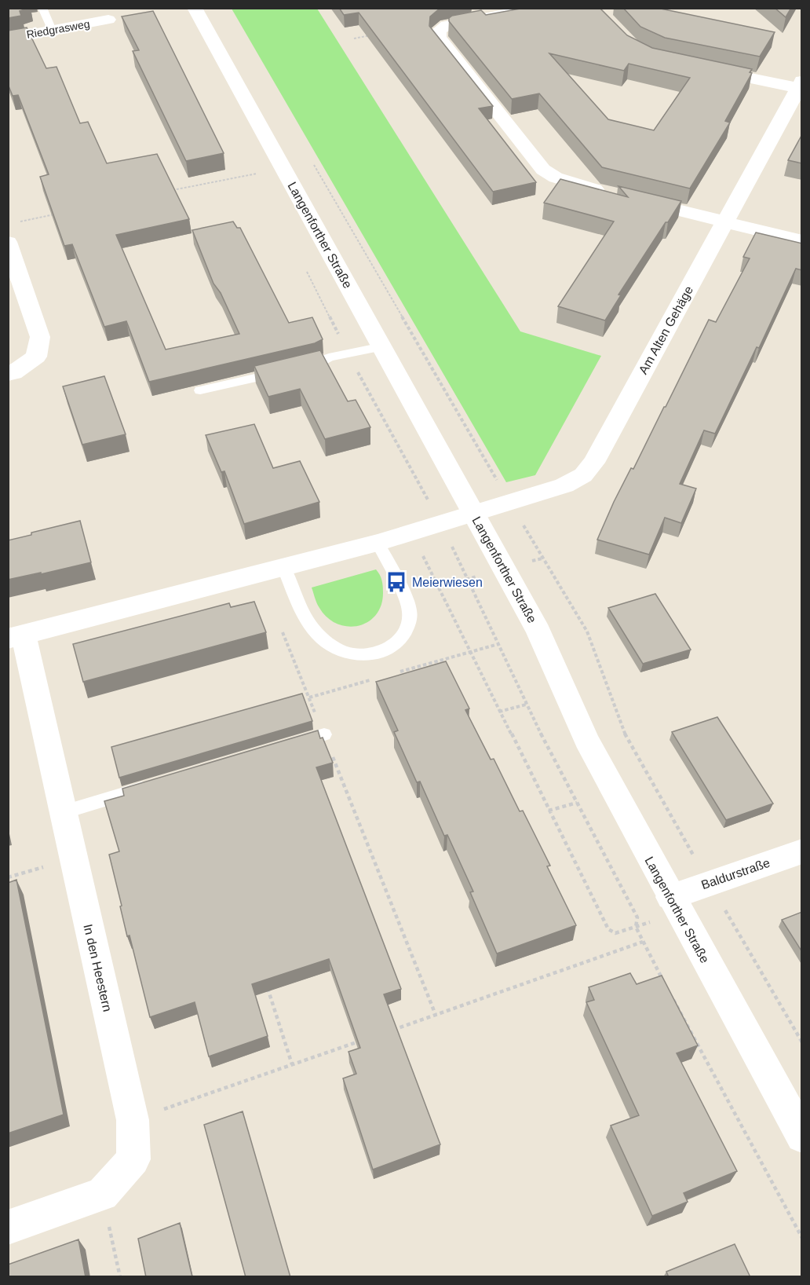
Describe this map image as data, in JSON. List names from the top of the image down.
{
  "streets": {
    "street": [
      "Riedgrasweg",
      "Langenforther Straße",
      "Am Alten Gehäge",
      "Baldurstraße",
      "In den Heestern"
    ]
  },
  "crossings": [
    ["Langenforther Straße", "Am Alten Gehäge"],
    ["Langenforther Straße", "Baldurstraße"]
  ],
  "places": {
    "bus stop": ["Meierwiesen"]
  }
}
